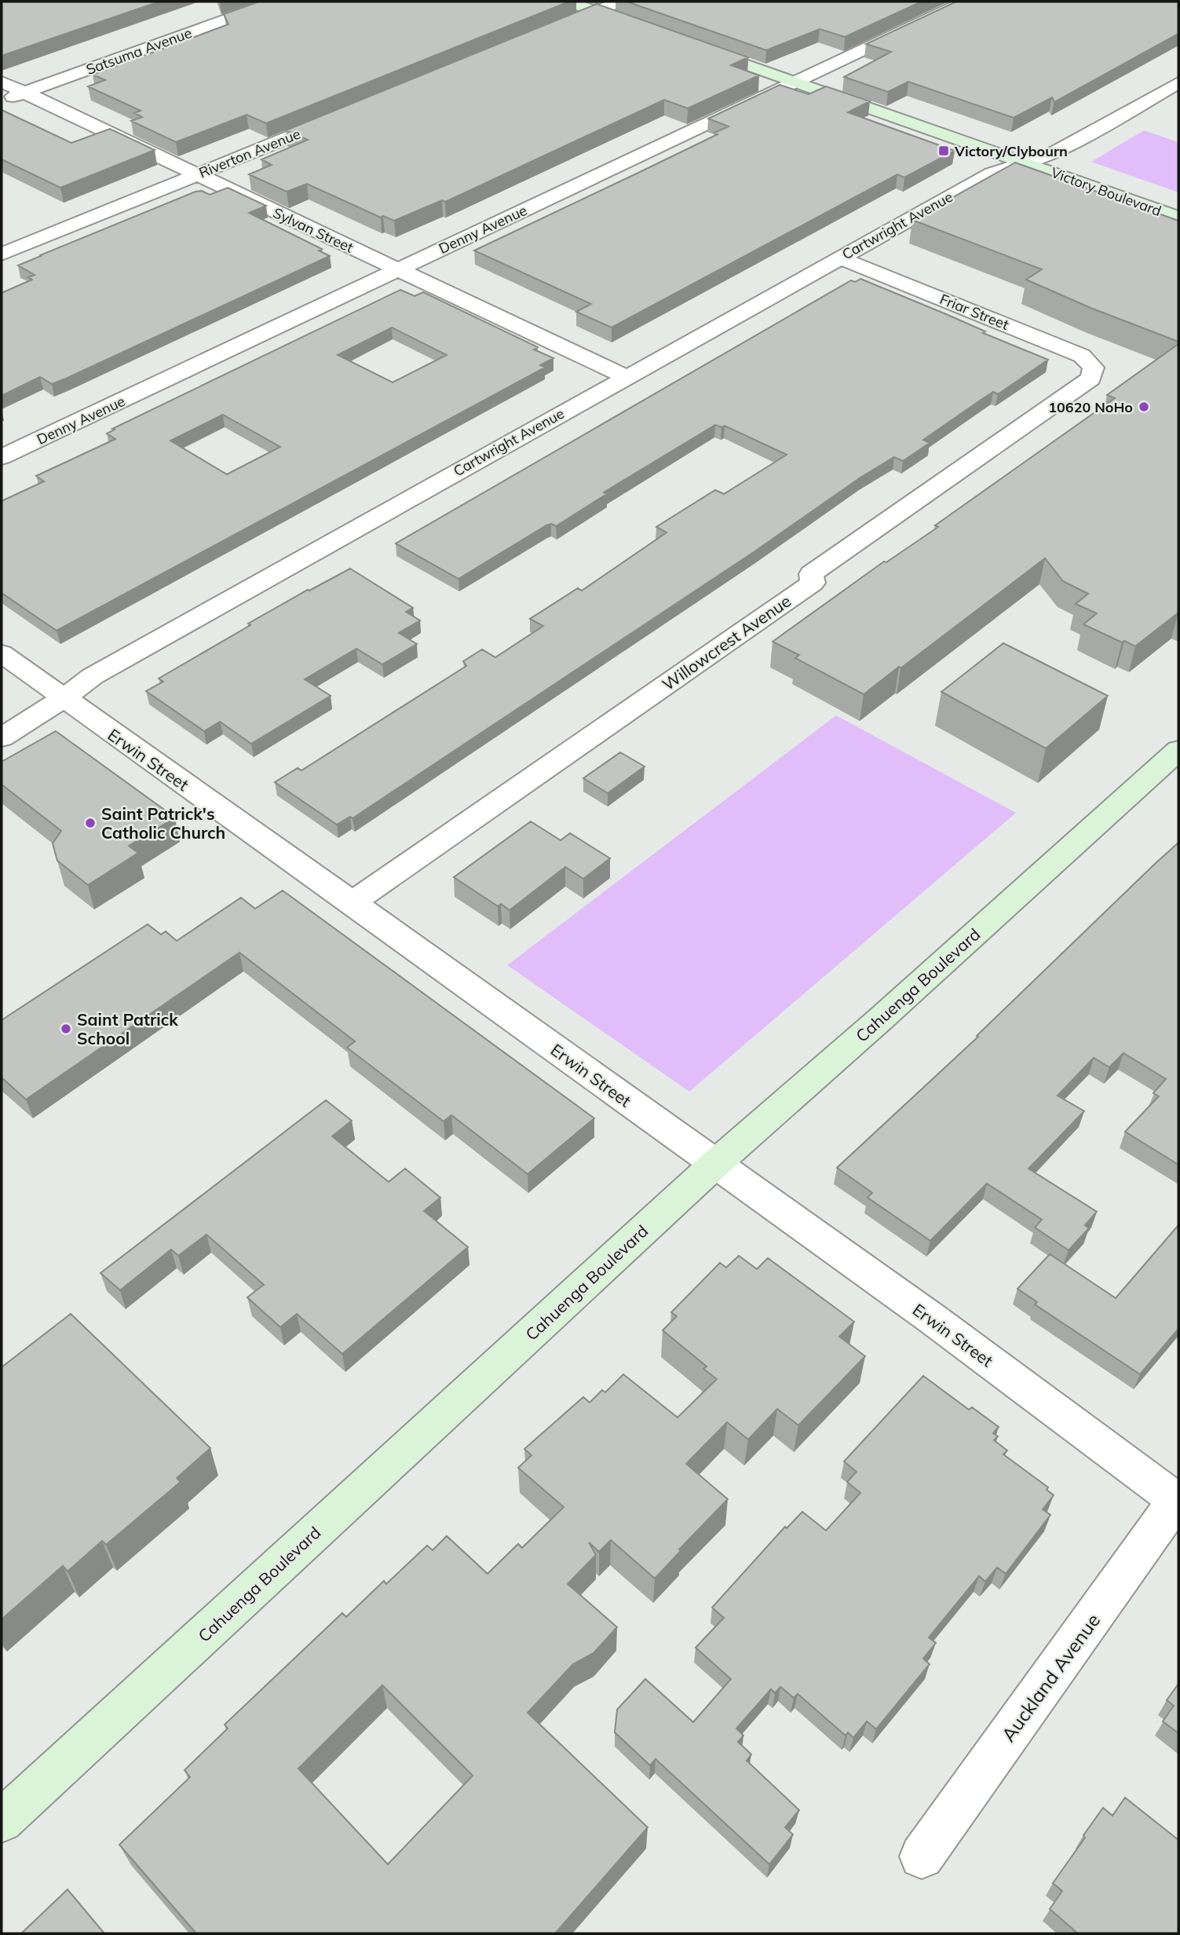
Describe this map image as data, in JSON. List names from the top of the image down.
{
  "streets": {
    "main road": ["Victory Boulevard", "Cahuenga Boulevard"],
    "street": [
      "Satsuma Avenue",
      "Riverton Avenue",
      "Cartwright Avenue",
      "Denny Avenue",
      "Sylvan Street",
      "Friar Street",
      "Willowcrest Avenue",
      "Erwin Street",
      "Auckland Avenue"
    ]
  },
  "crossings": [
    ["Satsuma Avenue", "Sylvan Street"],
    ["Riverton Avenue", "Sylvan Street"],
    ["Victory Boulevard", "Cartwright Avenue"],
    ["Victory Boulevard", "Denny Avenue"],
    ["Cartwright Avenue", "Sylvan Street"],
    ["Cartwright Avenue", "Friar Street"],
    ["Cartwright Avenue", "Erwin Street"],
    ["Denny Avenue", "Sylvan Street"],
    ["Friar Street", "Willowcrest Avenue"],
    ["Willowcrest Avenue", "Erwin Street"],
    ["Erwin Street", "Cahuenga Boulevard"],
    ["Erwin Street", "Auckland Avenue"]
  ],
  "places": {
    "transit": ["Victory/Clybourn"],
    "other": ["10620 NoHo", "Saint Patrick's Catholic Church", "Saint Patrick School"]
  }
}
